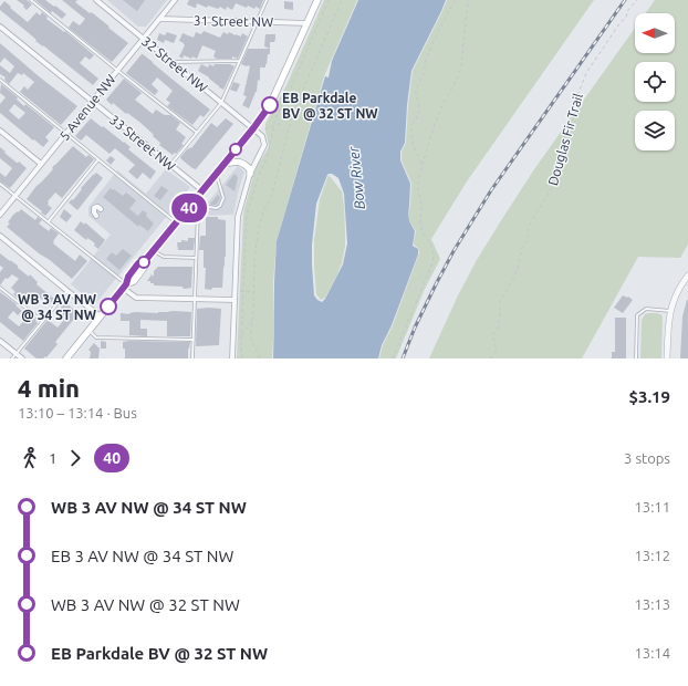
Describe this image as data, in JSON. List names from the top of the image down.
{
  "streets": {
    "street": [
      "31 Street NW",
      "32 Street NW",
      "5 Avenue NW",
      "33 Street NW"
    ],
    "path": ["Douglas Fir Trail"]
  },
  "crossings": [
    ["31 Street NW", "5 Avenue NW"],
    ["32 Street NW", "5 Avenue NW"],
    ["5 Avenue NW", "33 Street NW"]
  ],
  "water": ["Bow River"],
  "places": ["EB Parkdale BV @ 32 ST NW", "WB 3 AV NW @ 34 ST NW"],
  "lines": ["bus line 40"],
  "north": "left",
  "page": {
    "on_map": "40",
    "heading": ["4 min", "13:10 – 13:14 · Bus", "$3.19"],
    "legs": ["1", "40", "3 stops"],
    "list": [
      {
        "name": "WB 3 AV NW @ 34 ST NW",
        "value": "13:11"
      },
      {
        "name": "EB 3 AV NW @ 34 ST NW",
        "value": "13:12"
      },
      {
        "name": "WB 3 AV NW @ 32 ST NW",
        "value": "13:13"
      },
      {
        "name": "EB Parkdale BV @ 32 ST NW",
        "value": "13:14"
      }
    ]
  }
}
